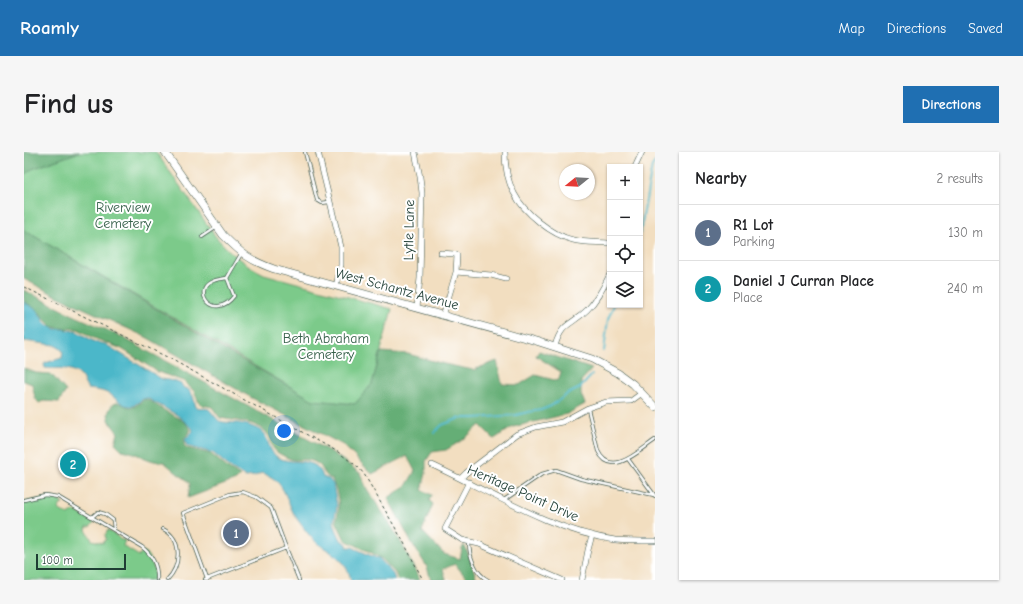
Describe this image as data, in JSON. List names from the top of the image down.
{
  "streets": {
    "main road": ["West Schantz Avenue"],
    "street": ["Lytle Lane", "Heritage Point Drive"]
  },
  "crossings": [
    ["Lytle Lane", "West Schantz Avenue"]
  ],
  "parks": ["Riverview Cemetery", "Beth Abraham Cemetery"],
  "scale_bar": "100 m",
  "north": "left",
  "page": {
    "header": "Roamly",
    "nav": ["Map", "Directions", "Saved"],
    "buttons": "Directions",
    "title": "Find us",
    "heading": ["Nearby", "2 results"],
    "map_buttons": ["+", "−"],
    "list": [
      {
        "mark": "1",
        "name": "R1 Lot",
        "note": "Parking",
        "value": "130 m"
      },
      {
        "mark": "2",
        "name": "Daniel J Curran Place",
        "note": "Place",
        "value": "240 m"
      }
    ],
    "pins": ["2", "1"],
    "scale": "100 m"
  }
}
